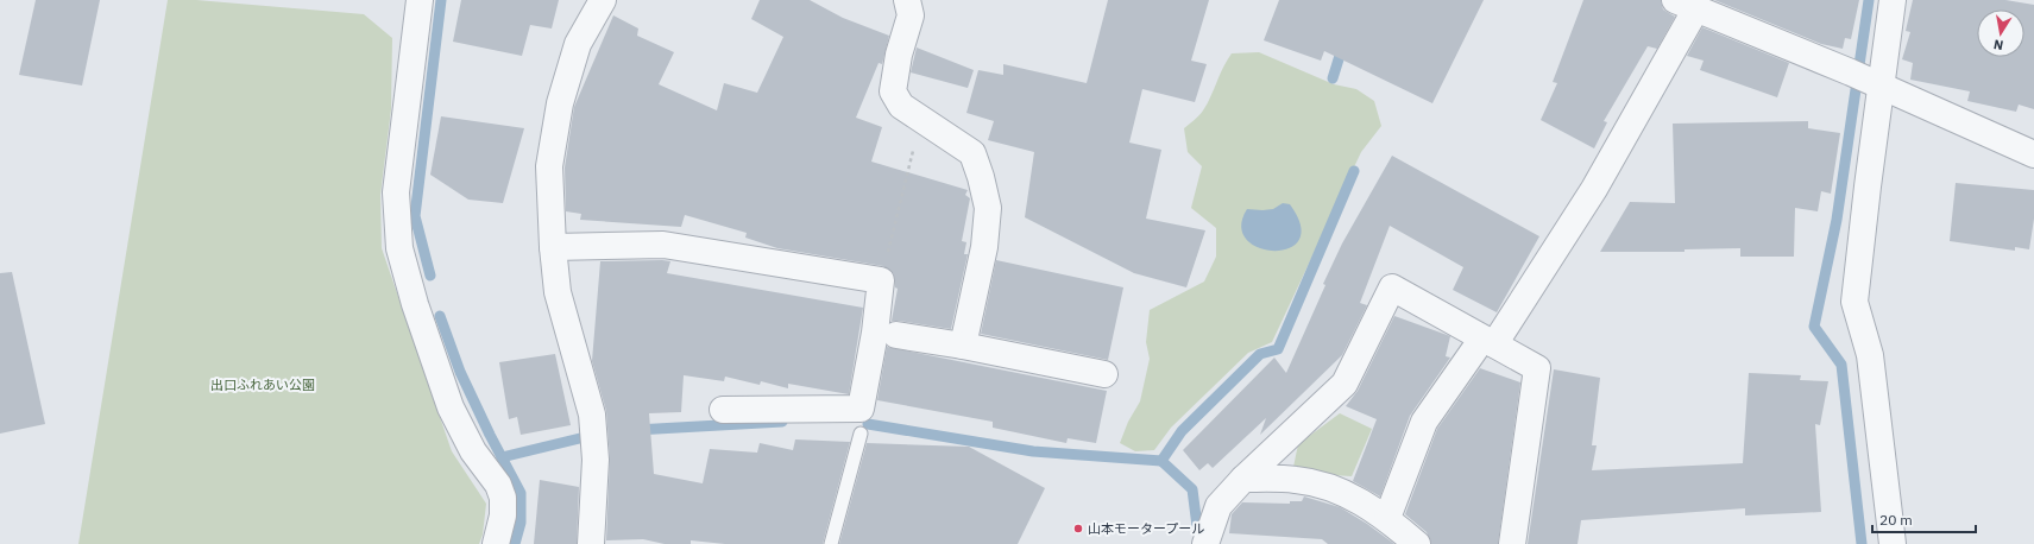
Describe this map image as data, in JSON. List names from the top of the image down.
{
  "parks": ["出口ふれあい公園"],
  "places": ["山本モータープール"],
  "scale_bar": "20 m",
  "north": "bottom"
}
